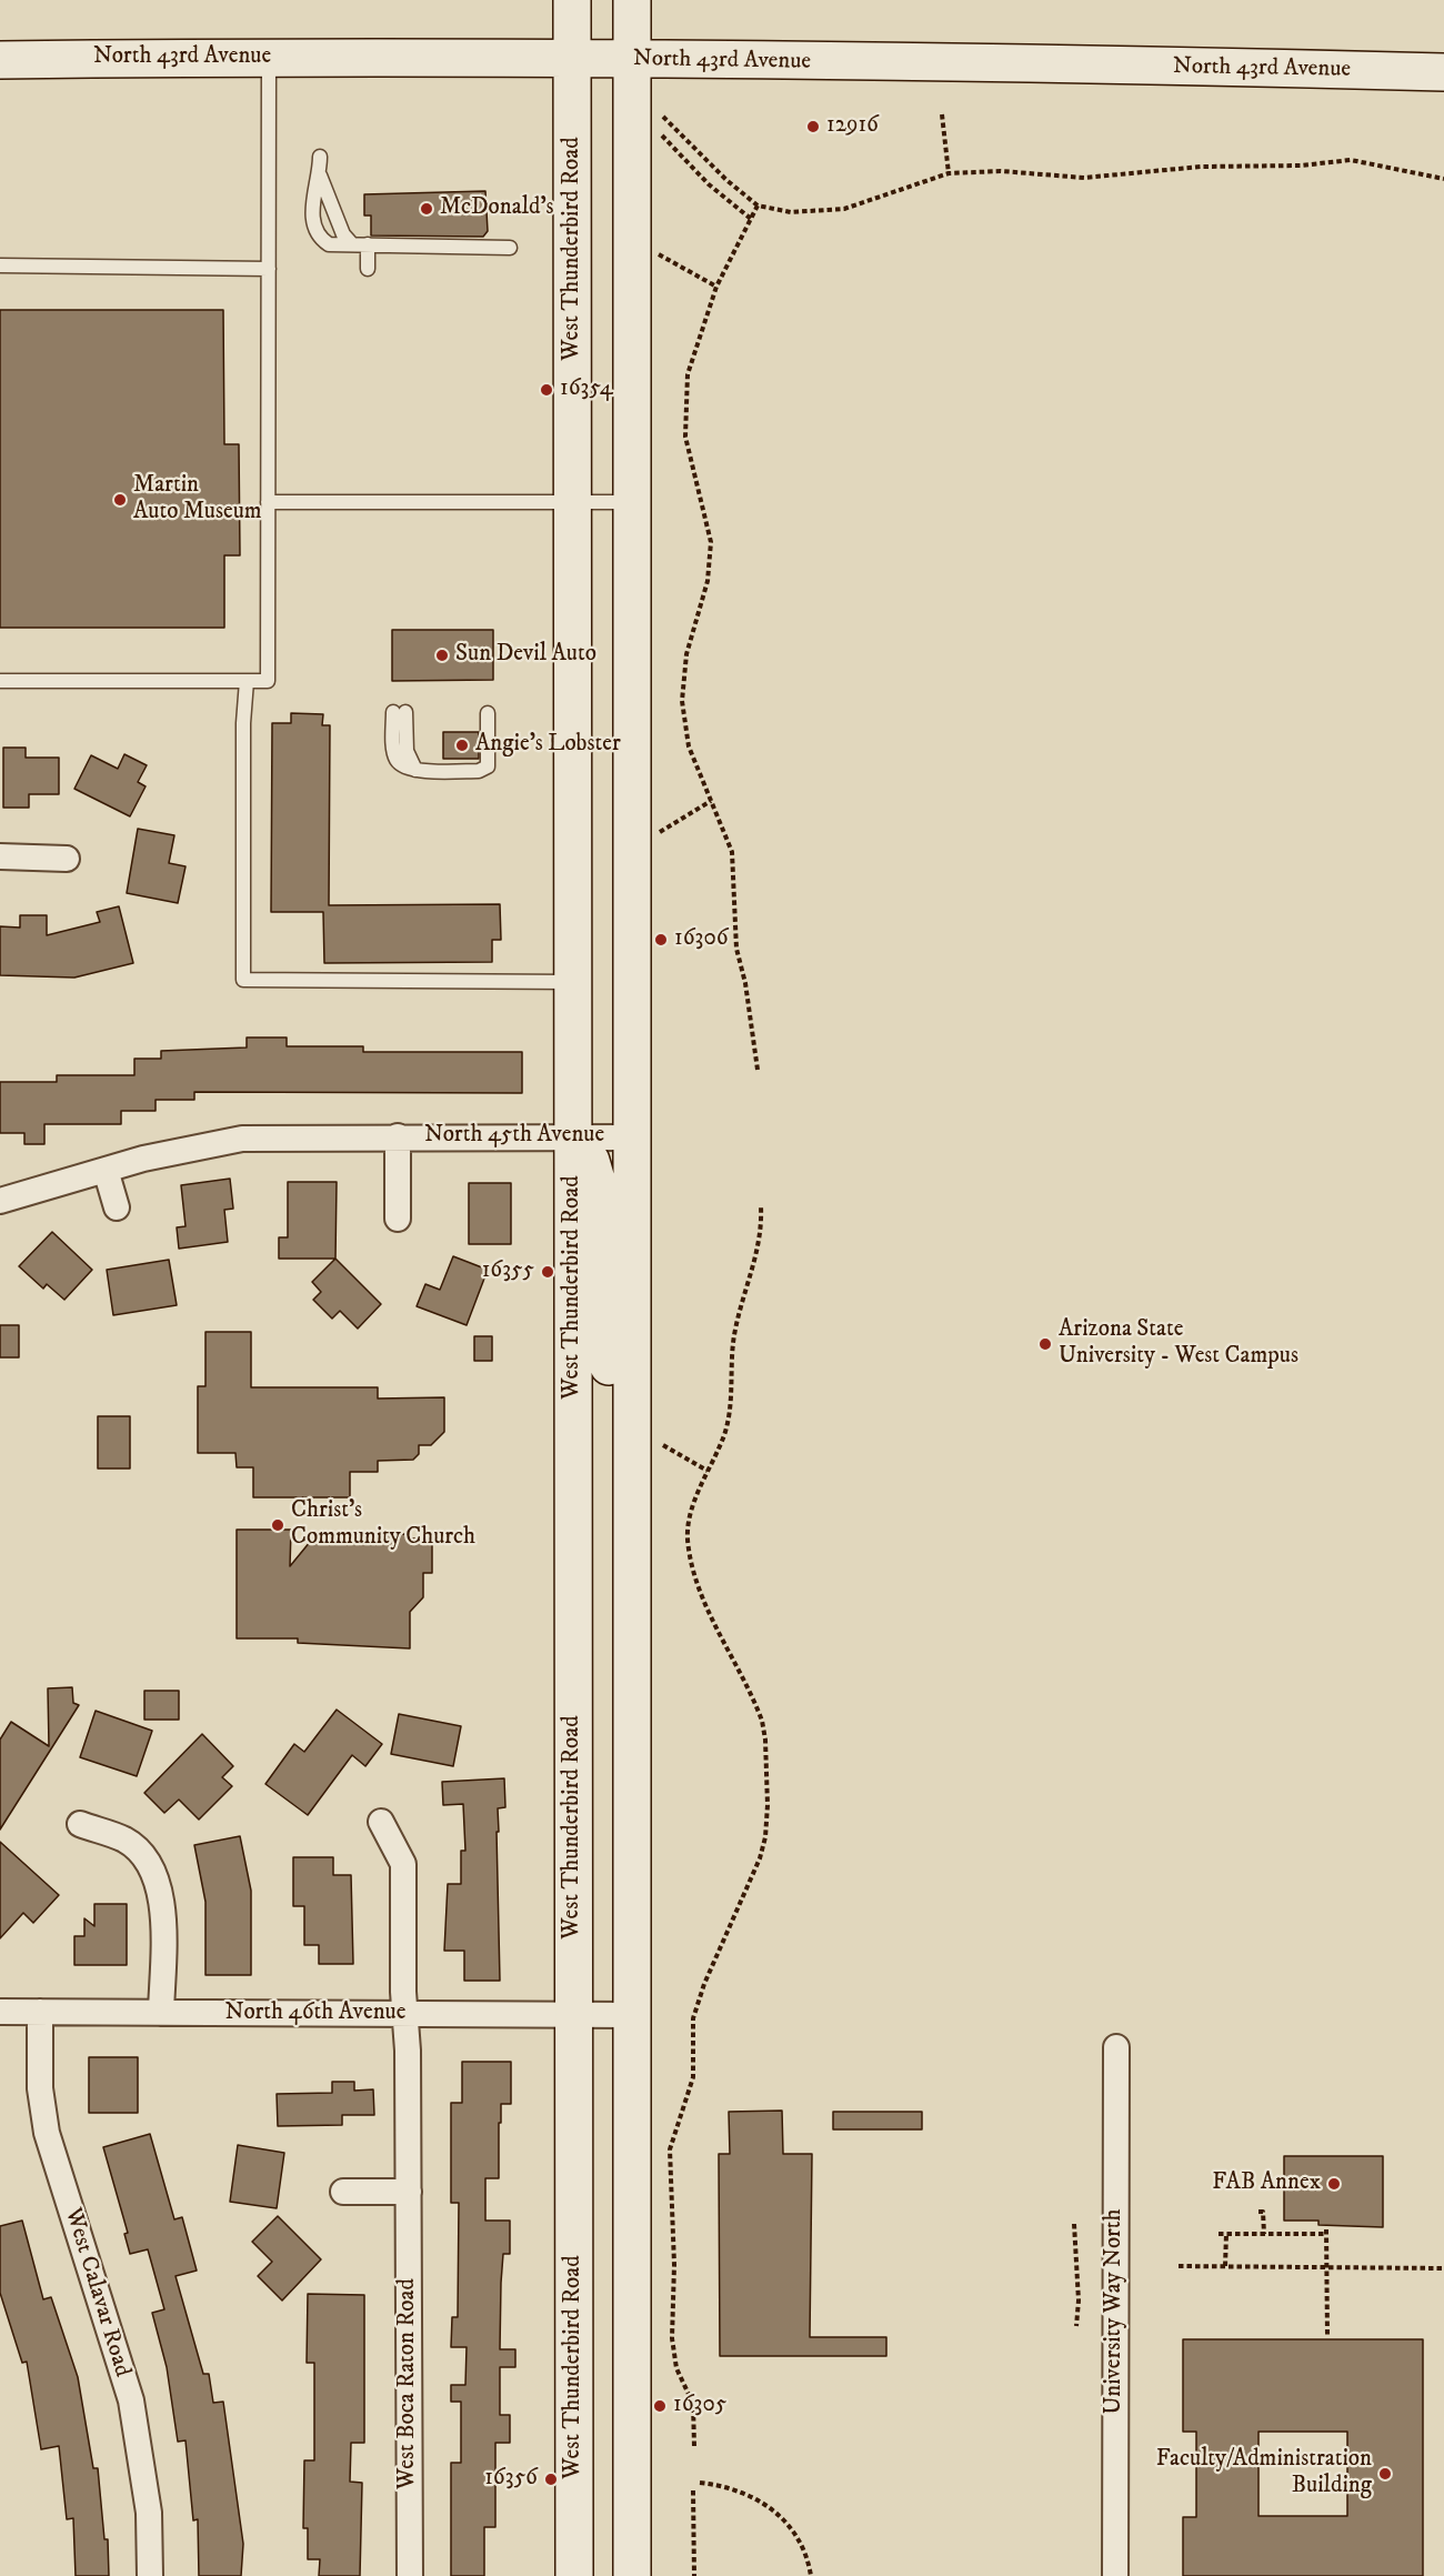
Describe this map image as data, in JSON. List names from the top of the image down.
{
  "streets": {
    "main road": ["North 43rd Avenue", "West Thunderbird Road"],
    "street": [
      "North 45th Avenue",
      "North 46th Avenue",
      "West Calavar Road",
      "University Way North",
      "West Boca Raton Road"
    ]
  },
  "crossings": [
    ["North 43rd Avenue", "West Thunderbird Road"],
    ["West Thunderbird Road", "North 45th Avenue"],
    ["West Thunderbird Road", "North 46th Avenue"],
    ["North 46th Avenue", "West Calavar Road"],
    ["North 46th Avenue", "West Boca Raton Road"]
  ],
  "places": [
    "12916",
    "McDonald's",
    "16354",
    "Martin Auto Museum",
    "Sun Devil Auto",
    "Angie's Lobster",
    "16306",
    "16355",
    "Arizona State University - West Campus",
    "Christ's Community Church",
    "FAB Annex",
    "16305",
    "Faculty/Administration Building",
    "16356"
  ]
}
